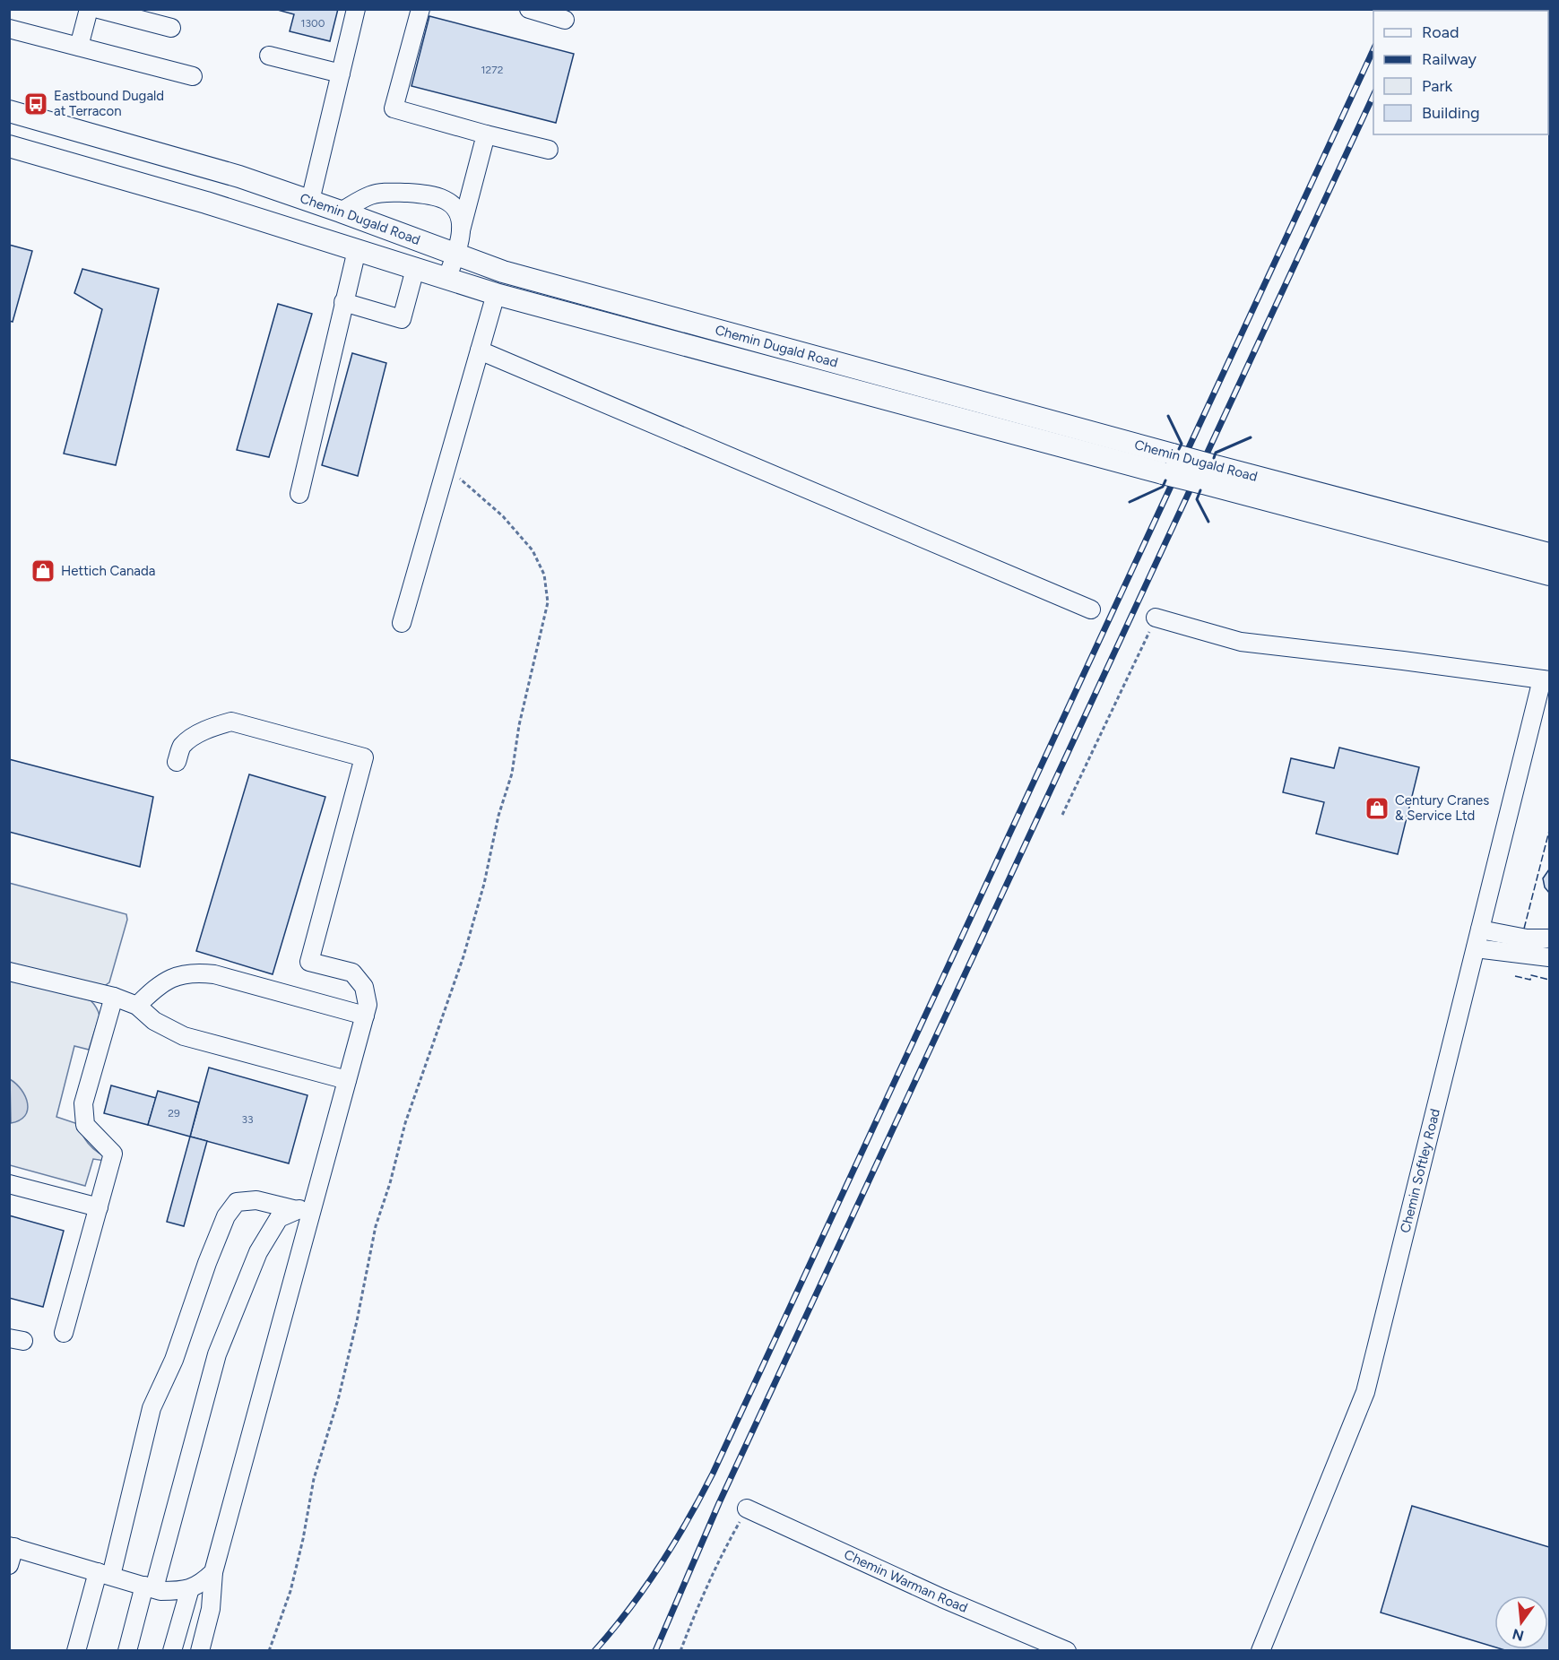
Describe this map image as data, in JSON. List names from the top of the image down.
{
  "streets": {
    "main road": ["Chemin Dugald Road"],
    "street": ["Chemin Softley Road", "Chemin Warman Road"]
  },
  "places": {
    "bus stop": ["Eastbound Dugald at Terracon"],
    "shop": ["Hettich Canada", "Century Cranes & Service Ltd"]
  },
  "house_numbers": [
    "1300",
    "1272",
    "29",
    "33"
  ],
  "legend": [
    "Road",
    "Railway",
    "Park",
    "Building"
  ],
  "north": "bottom"
}
